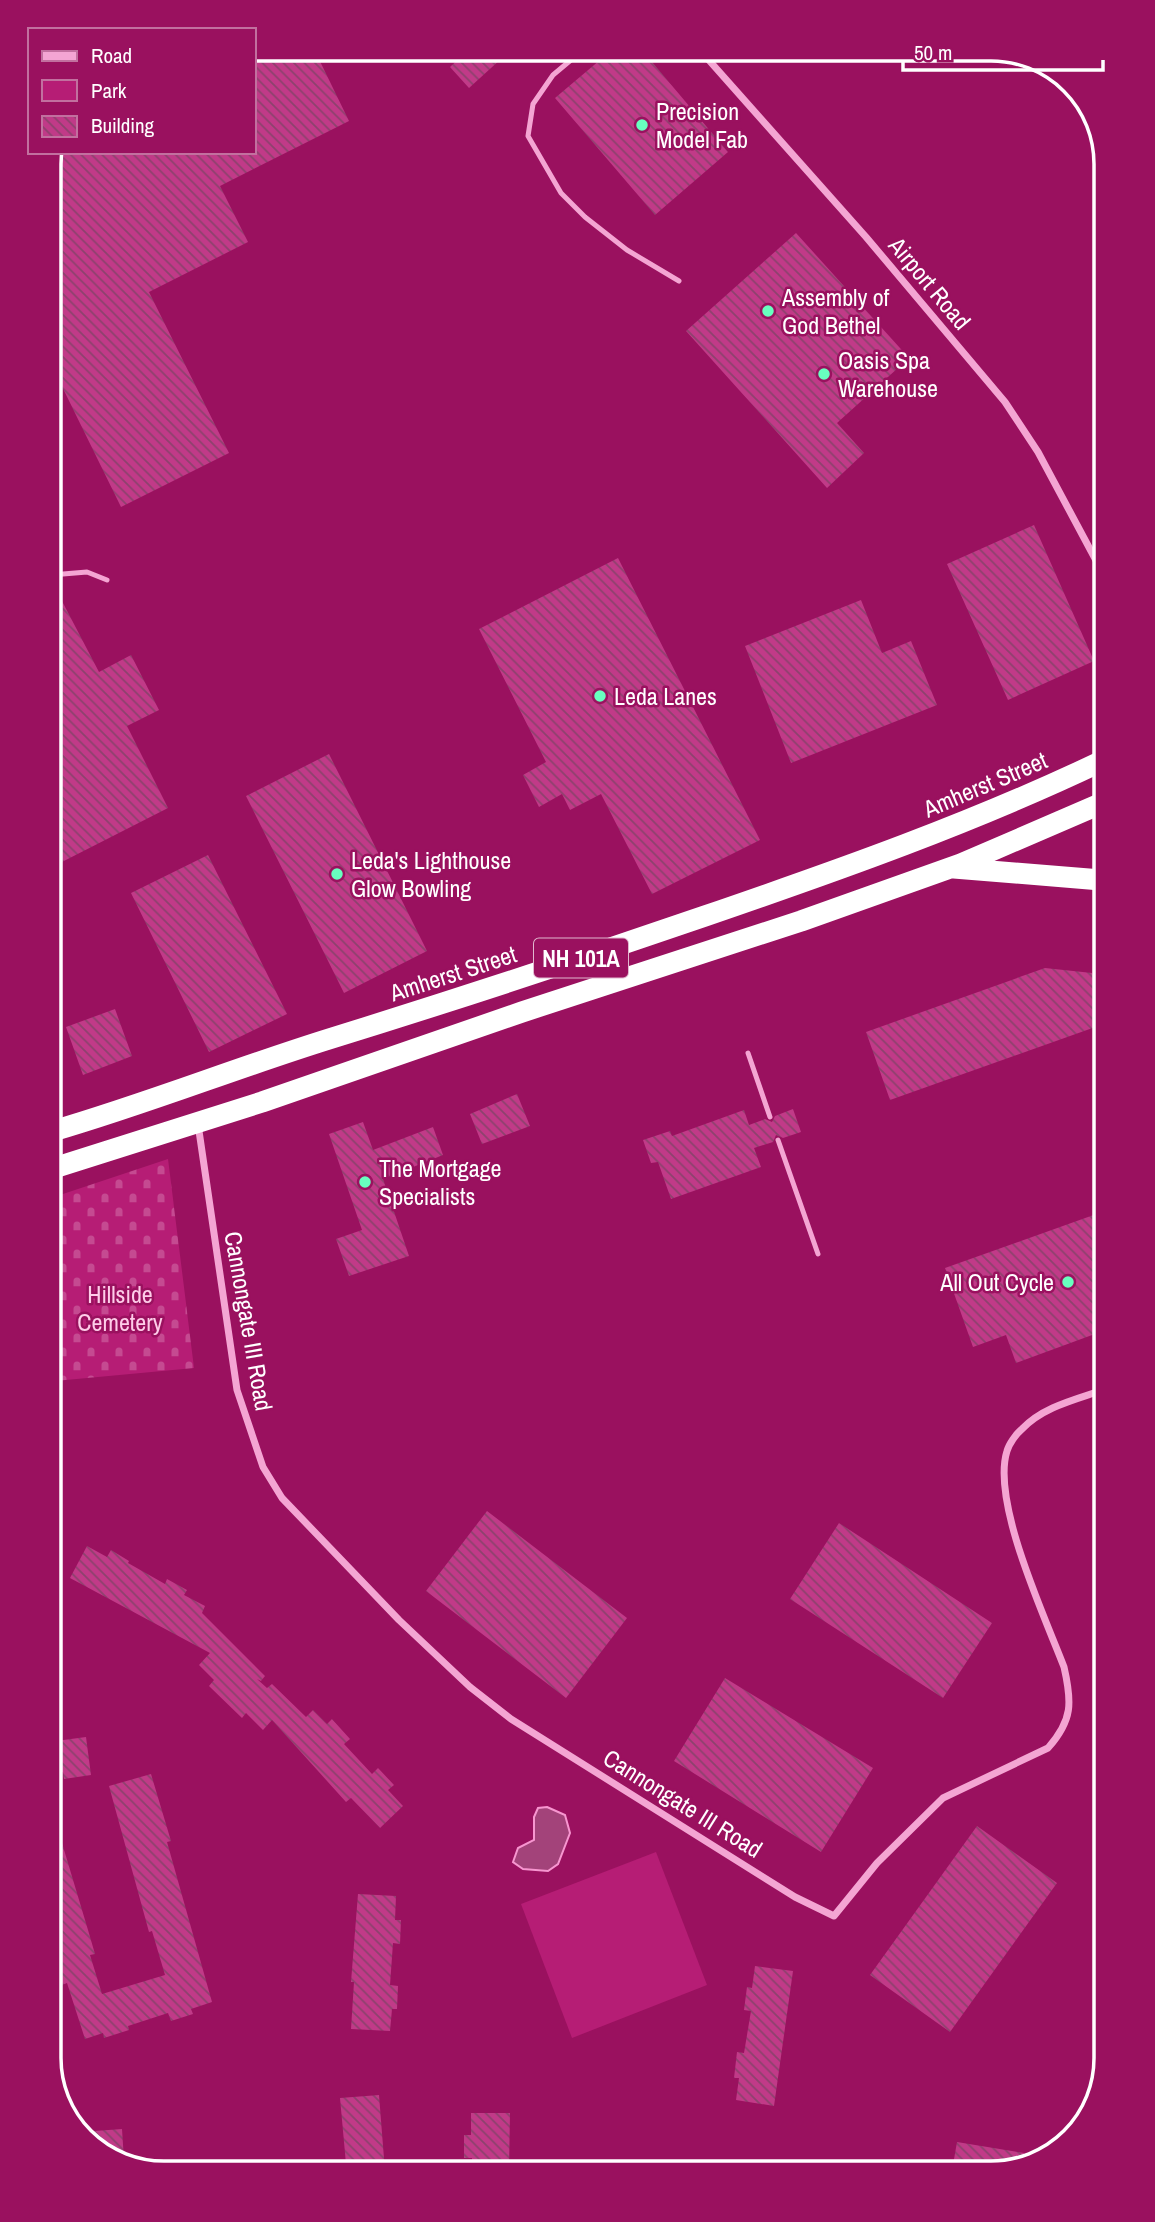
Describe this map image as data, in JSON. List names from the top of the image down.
{
  "streets": {
    "highway": ["Amherst Street", "NH 101A"],
    "street": ["Airport Road", "Cannongate III Road"]
  },
  "crossings": [
    ["NH 101A", "Cannongate III Road"]
  ],
  "parks": ["Hillside Cemetery"],
  "places": [
    "Precision Model Fab",
    "Assembly of God Bethel",
    "Oasis Spa Warehouse",
    "Leda Lanes",
    "Leda's Lighthouse Glow Bowling",
    "The Mortgage Specialists",
    "All Out Cycle"
  ],
  "legend": ["Road", "Park", "Building"],
  "scale_bar": "50 m"
}
